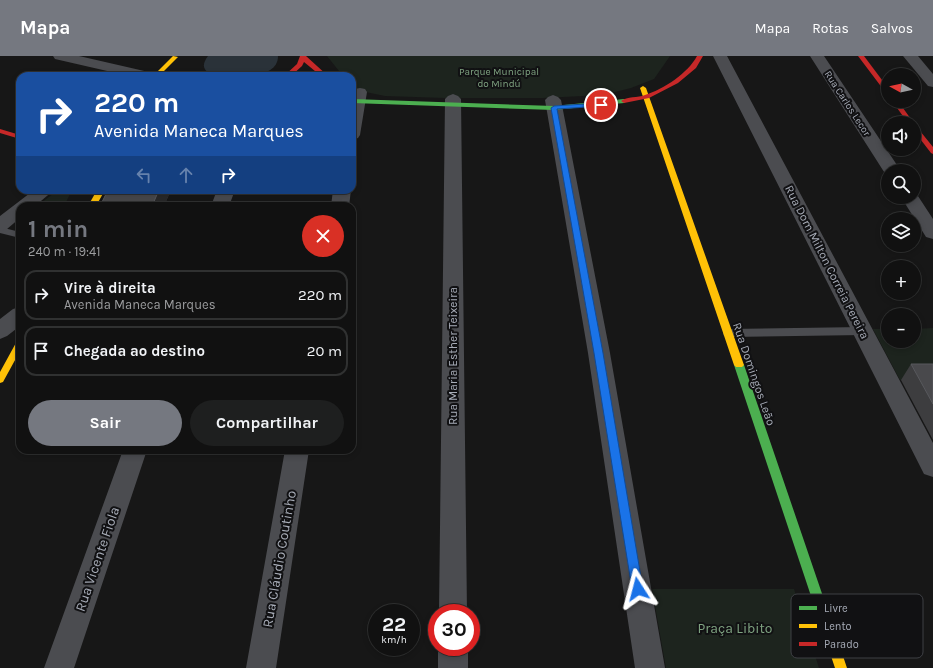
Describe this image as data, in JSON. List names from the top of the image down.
{
  "streets": {
    "street": [
      "Rua Carlos Lecor",
      "Rua Dom Milton Correia Pereira",
      "Rua Maria Esther Teixeira",
      "Rua Domingos Leão",
      "Rua Vicente Fiola",
      "Rua Cláudio Coutinho"
    ]
  },
  "parks": ["Parque Municipal do Mindú", "Praça Libito"],
  "legend": ["Livre", "Lento", "Parado"],
  "north": "left",
  "page": {
    "header": "Mapa",
    "nav": ["Mapa", "Rotas", "Salvos"],
    "map_buttons": ["+", "−"],
    "turn": ["220 m", "Avenida Maneca Marques"],
    "heading": ["1 min", "240 m · 19:41"],
    "list": [
      {
        "name": "Vire à direita",
        "note": "Avenida Maneca Marques",
        "value": "220 m"
      },
      {
        "name": "Chegada ao destino",
        "value": "20 m"
      }
    ],
    "buttons": ["Sair", "Compartilhar"],
    "speed": "22 km/h",
    "limit": "30"
  }
}
